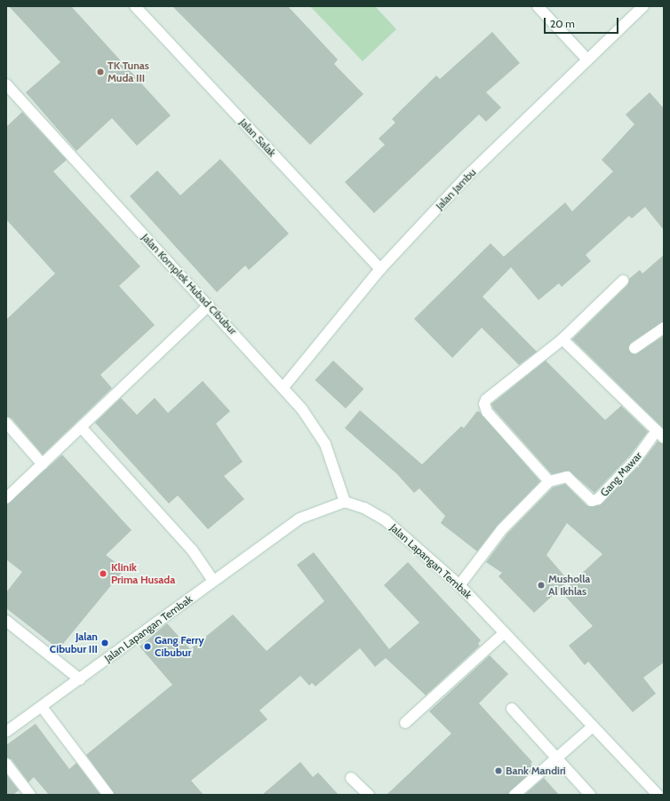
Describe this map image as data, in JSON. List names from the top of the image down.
{
  "streets": {
    "street": [
      "Jalan Salak",
      "Jalan Jambu",
      "Jalan Komplek Hubad Cibubur",
      "Gang Mawar",
      "Jalan Lapangan Tembak"
    ]
  },
  "crossings": [
    ["Jalan Salak", "Jalan Jambu"],
    ["Jalan Jambu", "Jalan Komplek Hubad Cibubur"],
    ["Jalan Komplek Hubad Cibubur", "Jalan Lapangan Tembak"]
  ],
  "places": [
    "TK Tunas Muda III",
    "Klinik Prima Husada",
    "Musholla Al Ikhlas",
    "Jalan Cibubur III",
    "Gang Ferry Cibubur",
    "Bank Mandiri"
  ],
  "scale_bar": "20 m"
}
